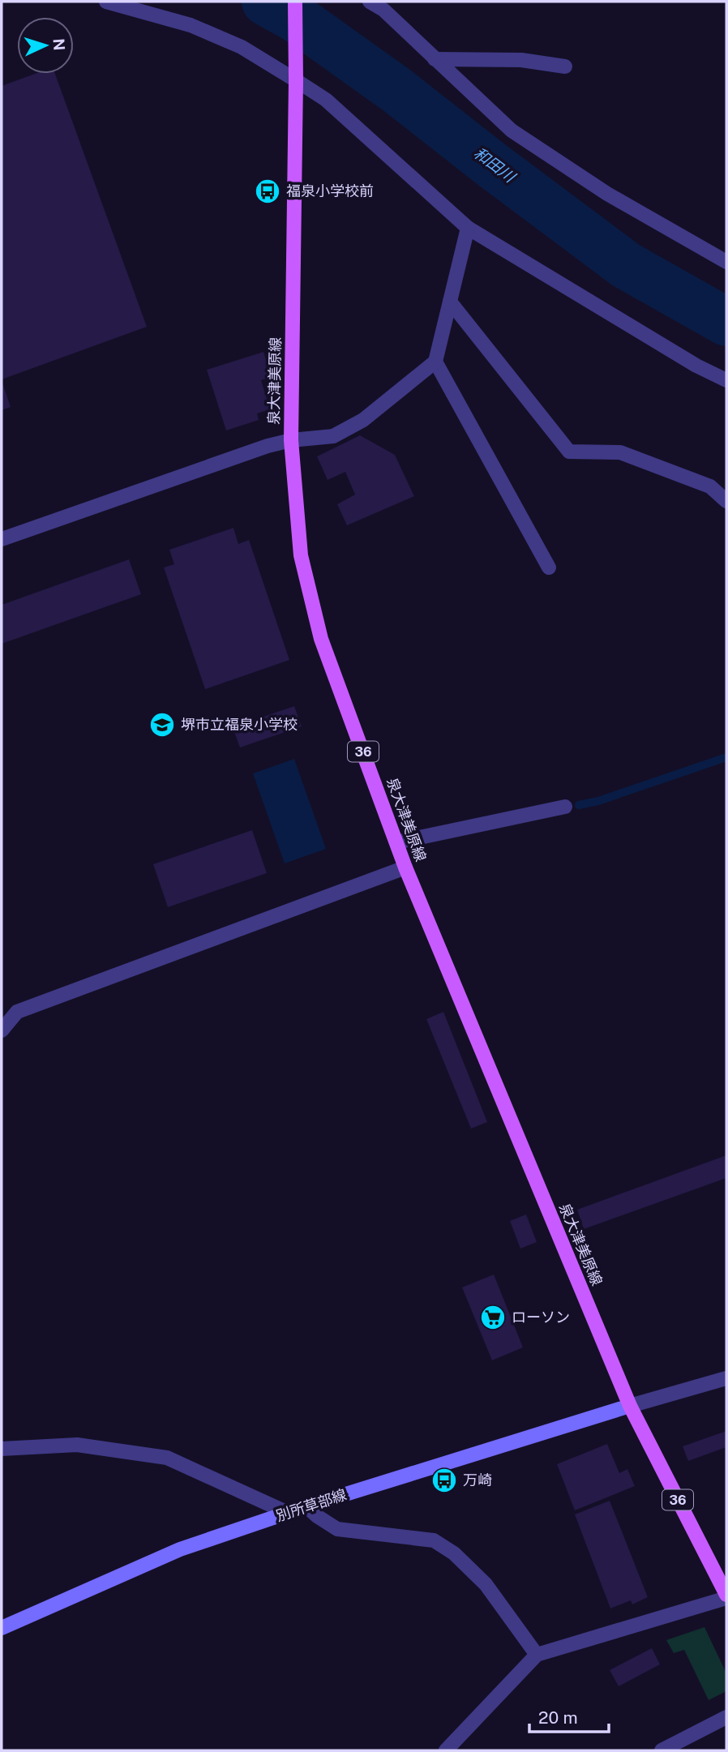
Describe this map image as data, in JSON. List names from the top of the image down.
{
  "streets": {
    "main road": ["泉大津美原線", "36", "別所草部線"]
  },
  "crossings": [
    ["泉大津美原線", "別所草部線"]
  ],
  "water": ["和田川"],
  "places": {
    "bus stop": ["福泉小学校前", "万崎"],
    "school or university": ["堺市立福泉小学校"],
    "supermarket": ["ローソン"]
  },
  "scale_bar": "20 m",
  "north": "right"
}
